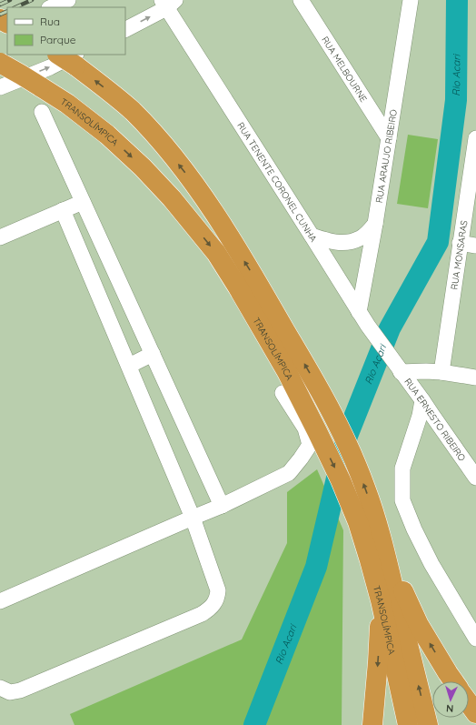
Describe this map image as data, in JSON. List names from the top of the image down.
{
  "streets": {
    "highway": ["TRANSOLÍMPICA"],
    "street": [
      "RUA MELBOURNE",
      "RUA ARAUJO RIBEIRO",
      "RUA TENENTE CORONEL CUNHA",
      "RUA MONSARAS",
      "RUA ERNESTO RIBEIRO"
    ]
  },
  "crossings": [
    ["RUA MELBOURNE", "RUA ARAUJO RIBEIRO"],
    ["RUA ARAUJO RIBEIRO", "RUA TENENTE CORONEL CUNHA"],
    ["RUA TENENTE CORONEL CUNHA", "RUA ERNESTO RIBEIRO"]
  ],
  "water": ["Rio Acari"],
  "legend": ["Rua", "Parque"],
  "north": "bottom"
}
